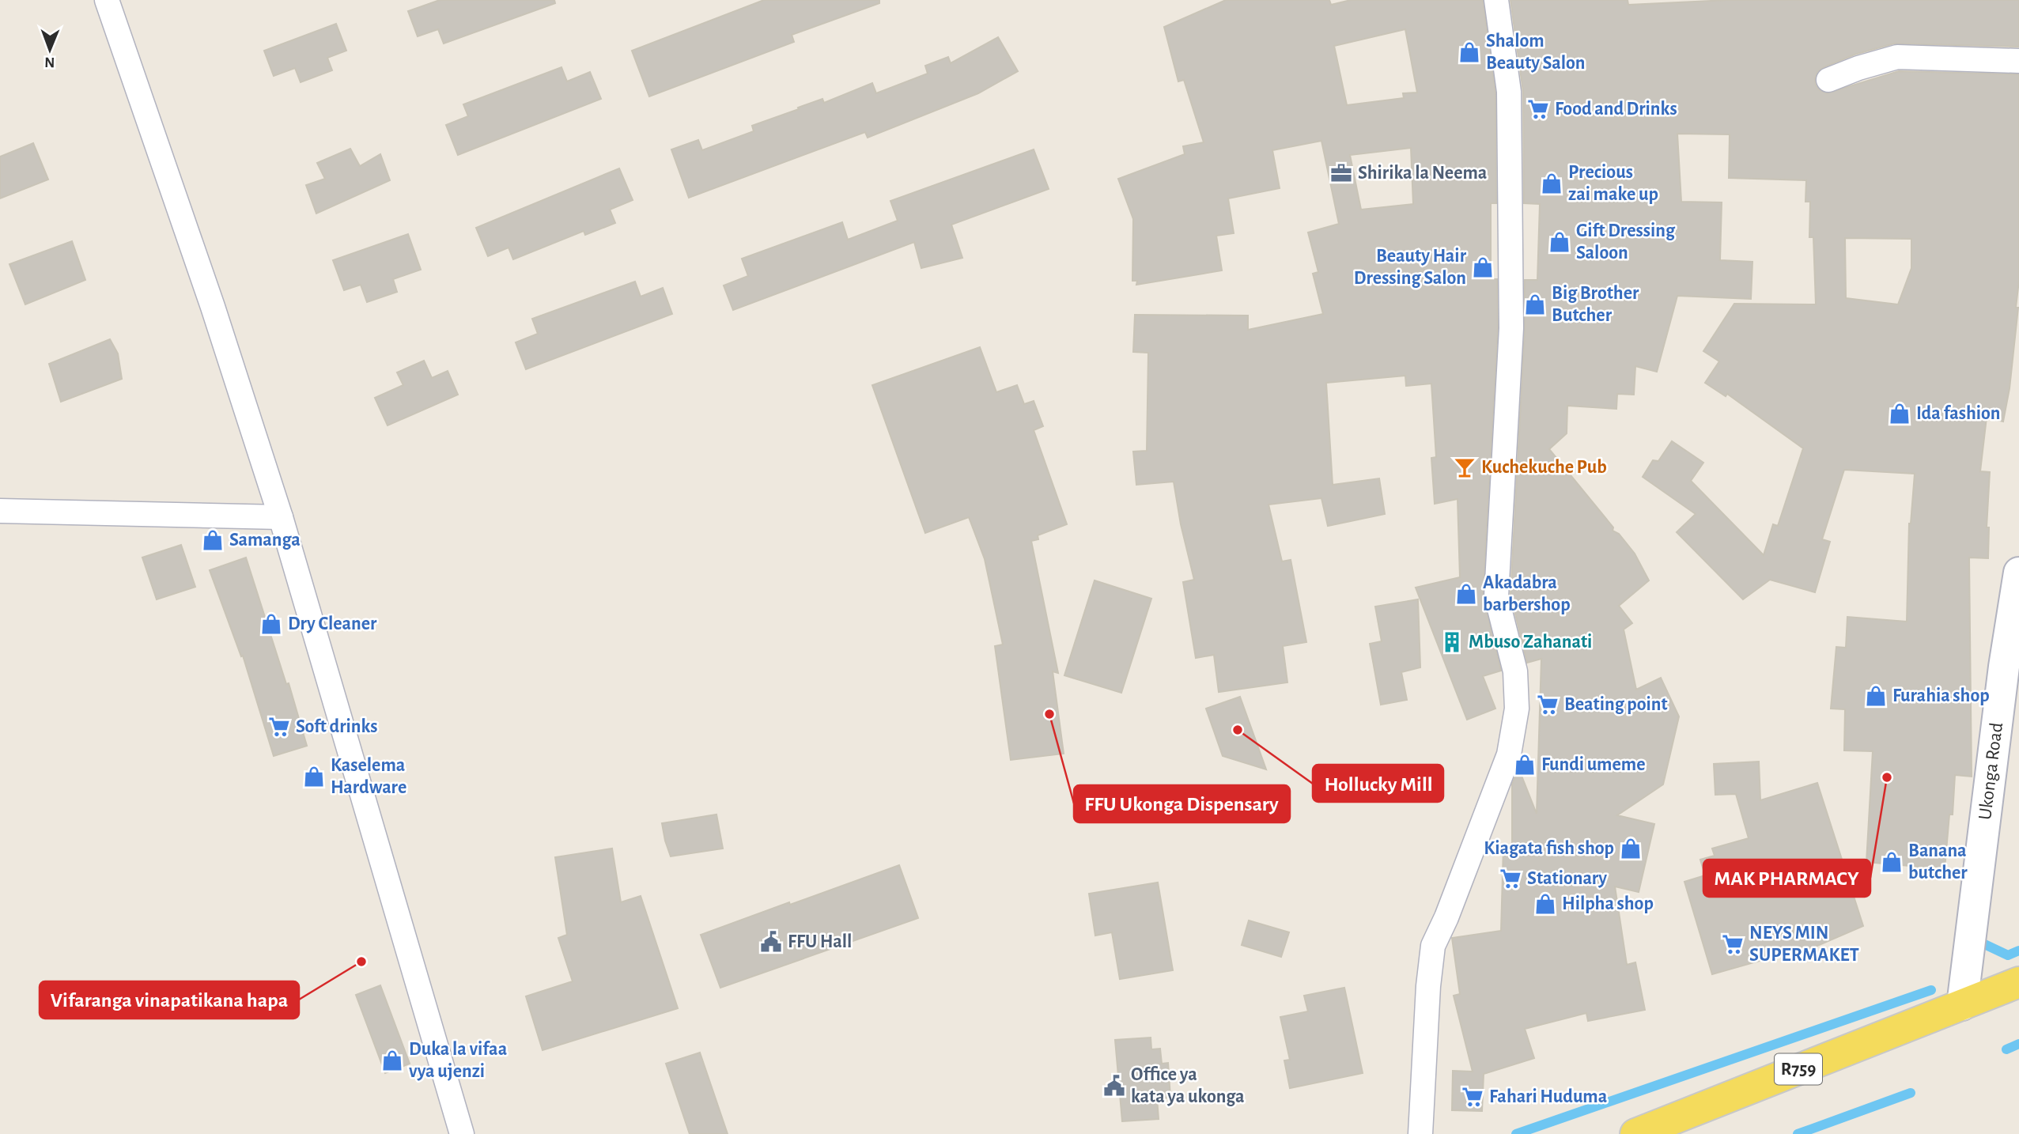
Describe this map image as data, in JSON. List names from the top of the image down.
{
  "streets": {
    "main road": ["R759"],
    "street": ["Ukonga Road"]
  },
  "crossings": [
    ["Ukonga Road", "R759"]
  ],
  "places": {
    "shop": [
      "Shalom Beauty Salon",
      "Precious zai make up",
      "Gift Dressing Saloon",
      "Beauty Hair Dressing Salon",
      "Big Brother Butcher",
      "Ida fashion",
      "Samanga",
      "Akadabra barbershop",
      "Dry Cleaner",
      "Furahia shop",
      "Fundi umeme",
      "Kaselema Hardware",
      "Kiagata fish shop",
      "Banana butcher",
      "Hilpha shop",
      "Duka la vifaa vya ujenzi"
    ],
    "supermarket": [
      "Food and Drinks",
      "Beating point",
      "Soft drinks",
      "Stationary",
      "NEYS MIN SUPERMAKET",
      "Fahari Huduma"
    ],
    "office": ["Shirika la Neema"],
    "bar": ["Kuchekuche Pub"],
    "building": ["Mbuso Zahanati"],
    "other": [
      "FFU Ukonga Dispensary",
      "Hollucky Mill",
      "MAK PHARMACY",
      "Vifaranga vinapatikana hapa"
    ],
    "public building": ["FFU Hall", "Office ya kata ya ukonga"]
  },
  "north": "bottom"
}
